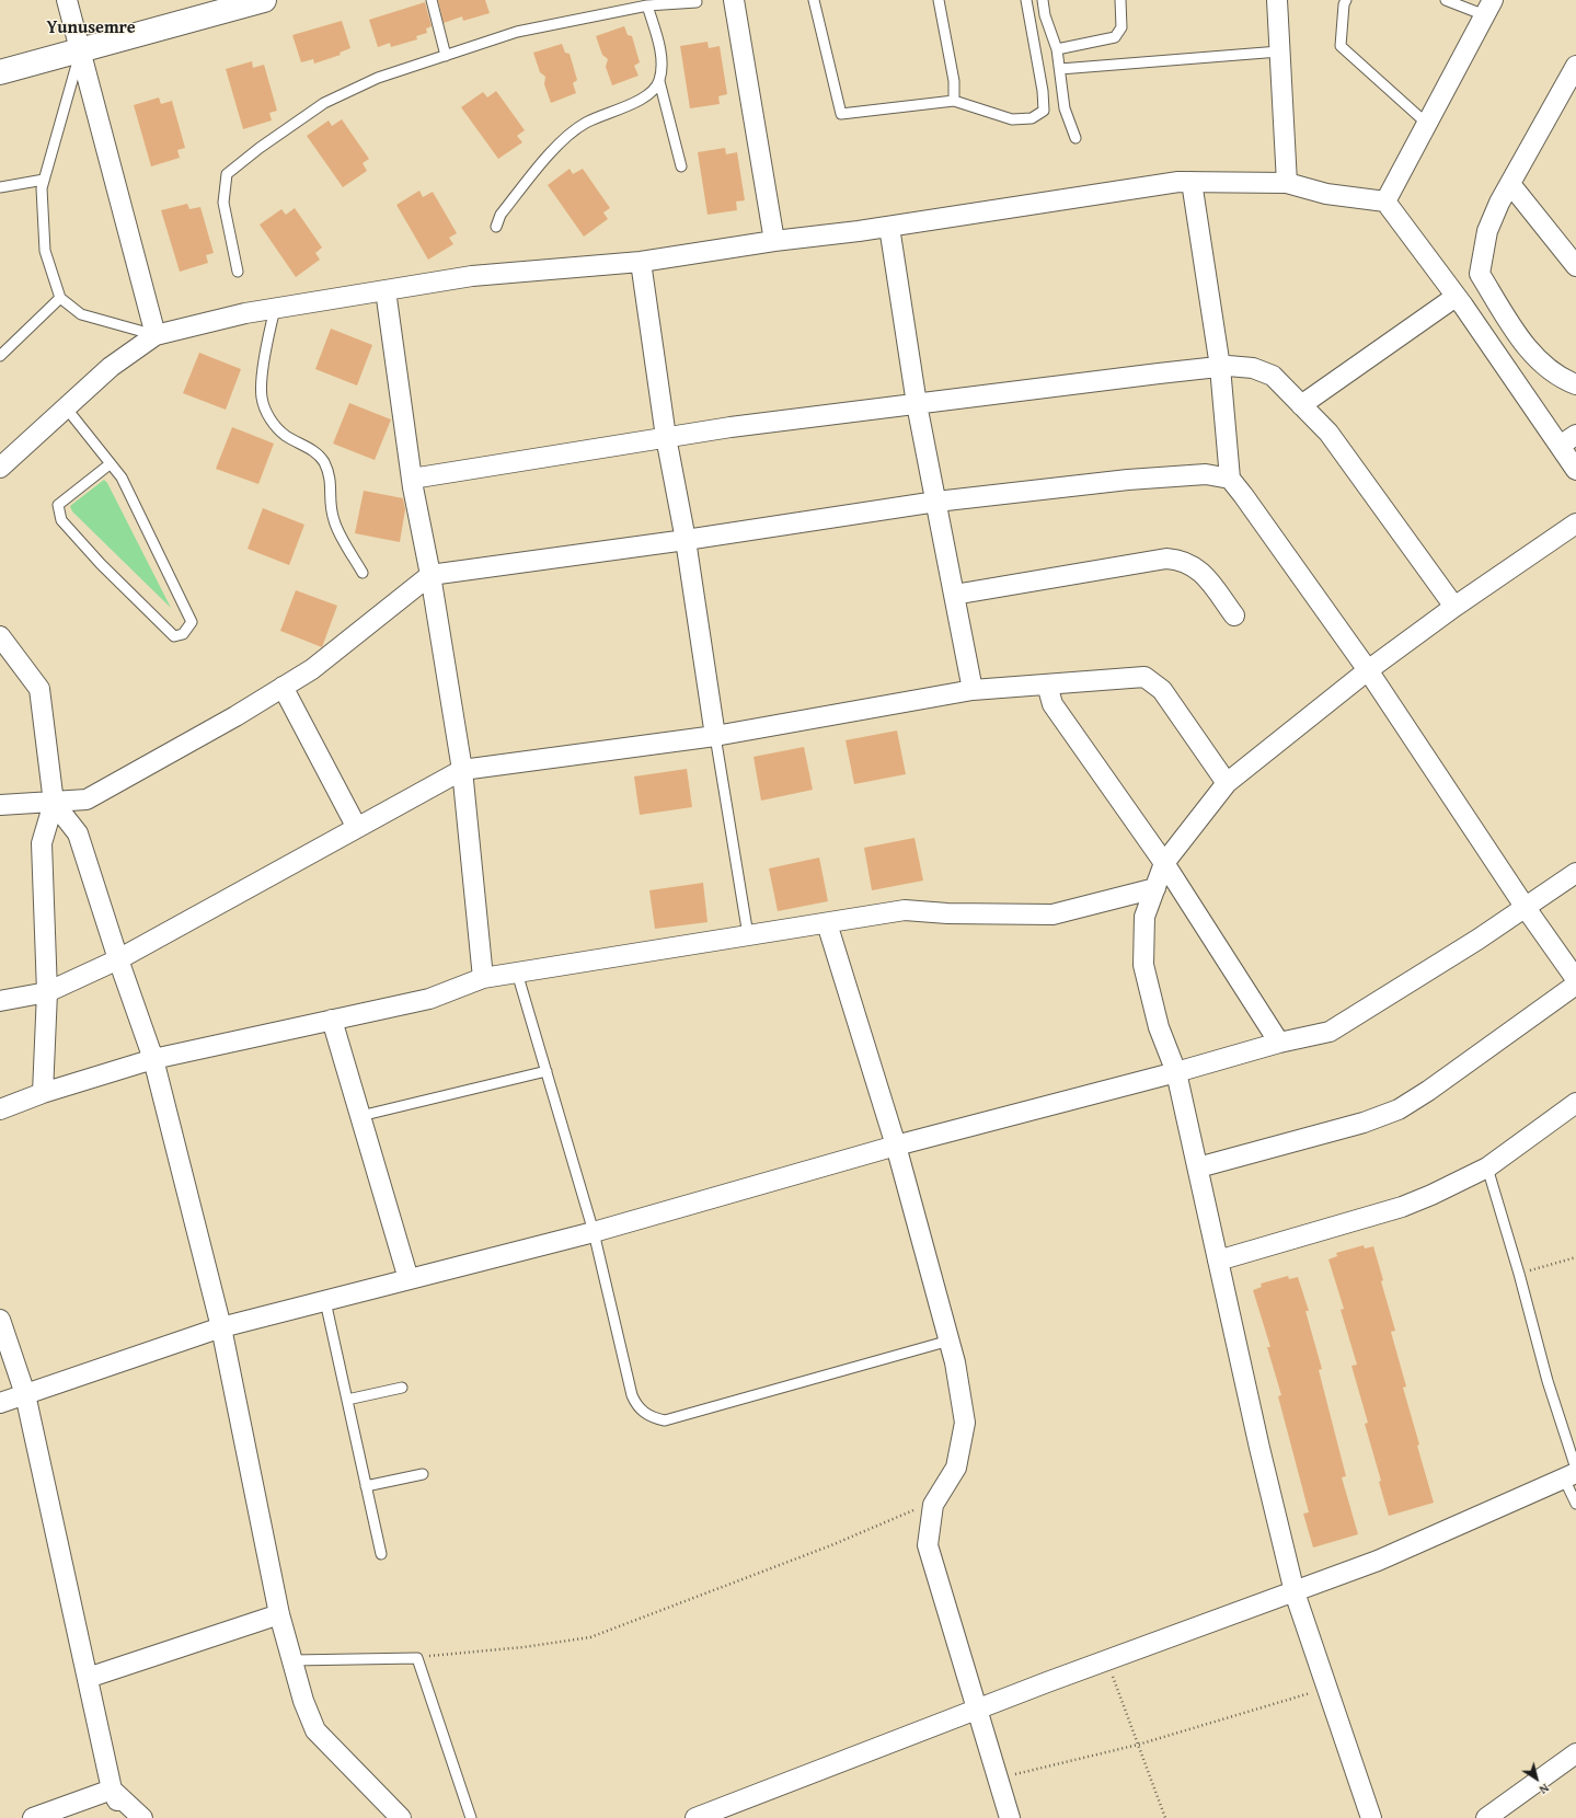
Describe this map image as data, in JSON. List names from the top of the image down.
{
  "districts": ["Yunusemre"],
  "north": "bottom right"
}
